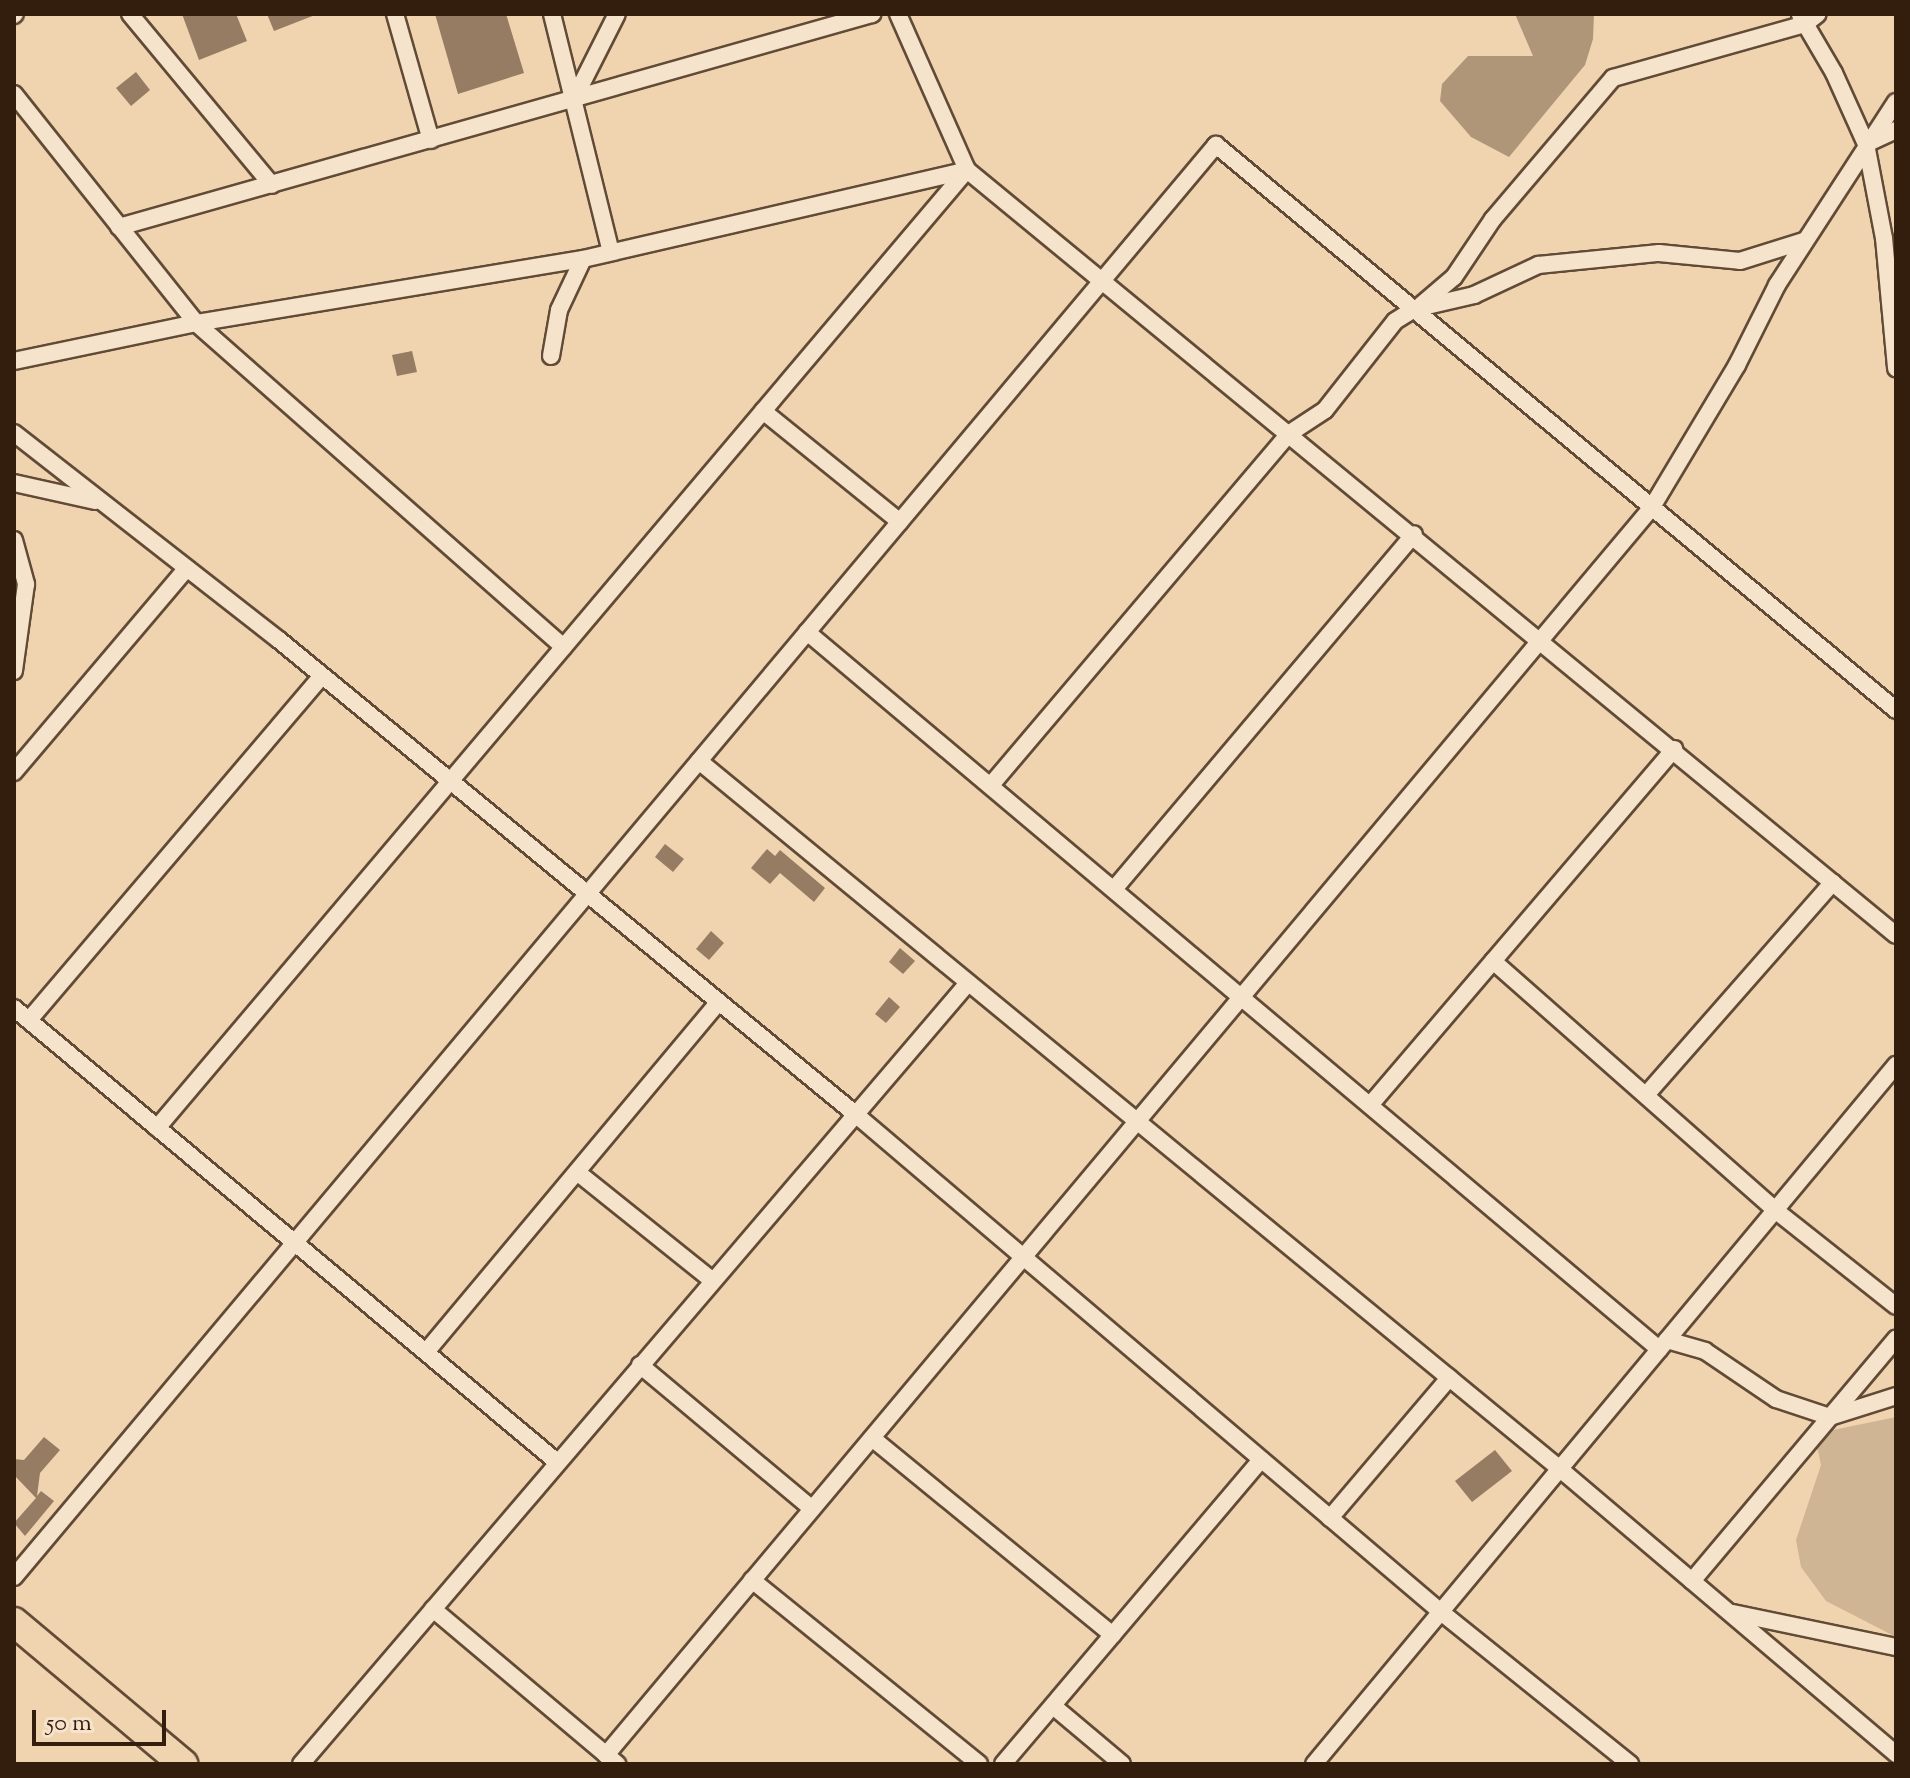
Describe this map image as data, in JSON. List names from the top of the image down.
{
  "scale_bar": "50 m"
}
